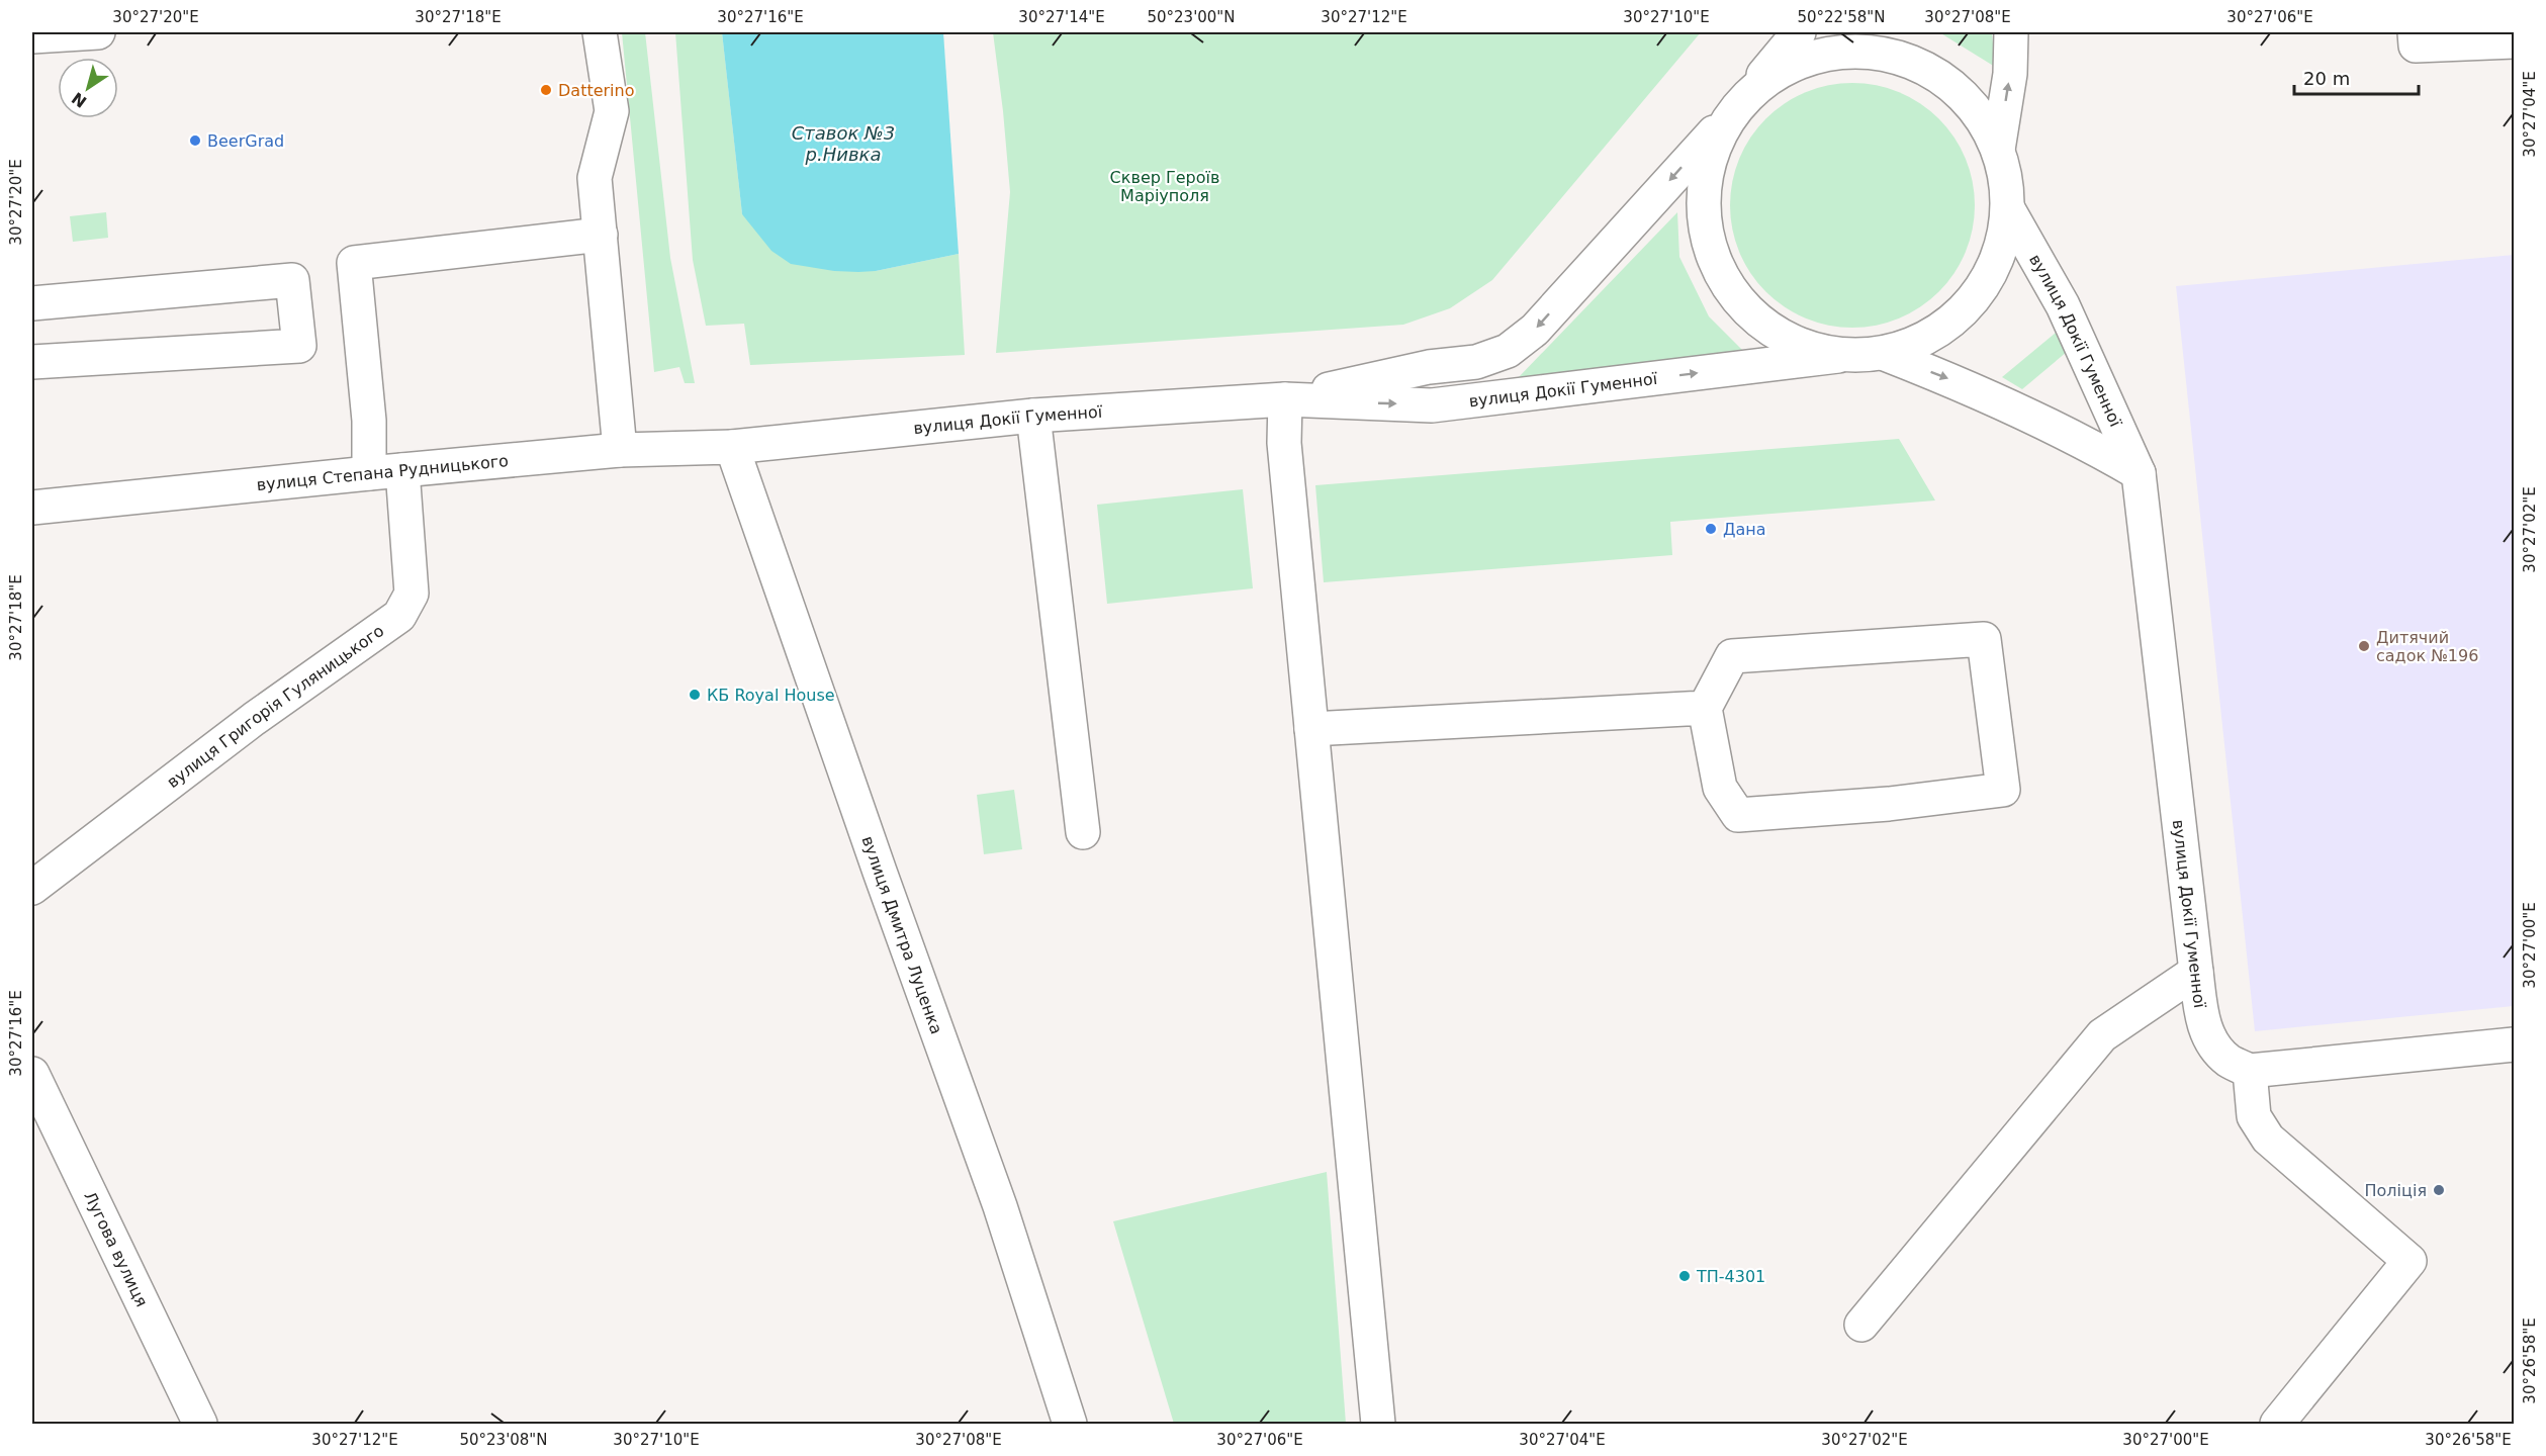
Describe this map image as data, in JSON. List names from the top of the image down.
{
  "streets": {
    "street": [
      "вулиця Докії Гуменної",
      "вулиця Степана Рудницького",
      "вулиця Григорія Гуляницького",
      "вулиця Дмитра Луценка",
      "Лугова вулиця"
    ]
  },
  "crossings": [
    ["вулиця Докії Гуменної", "вулиця Степана Рудницького"],
    ["вулиця Докії Гуменної", "вулиця Дмитра Луценка"],
    ["вулиця Степана Рудницького", "вулиця Григорія Гуляницького"],
    ["вулиця Степана Рудницького", "вулиця Дмитра Луценка"]
  ],
  "water": ["Ставок №3 р.Нивка"],
  "parks": ["Сквер Героїв Маріуполя"],
  "places": [
    "Datterino",
    "BeerGrad",
    "Дана",
    "Дитячий садок №196",
    "КБ Royal House",
    "Поліція",
    "ТП-4301"
  ],
  "scale_bar": "20 m",
  "north": "bottom left",
  "coordinates": [
    "30°27'20\"E",
    "30°27'18\"E",
    "30°27'16\"E",
    "30°27'14\"E",
    "50°23'00\"N",
    "30°27'12\"E",
    "30°27'10\"E",
    "50°22'58\"N",
    "30°27'08\"E",
    "30°27'06\"E",
    "30°27'04\"E",
    "30°27'02\"E",
    "30°27'00\"E",
    "30°26'58\"E",
    "50°23'08\"N"
  ]
}
